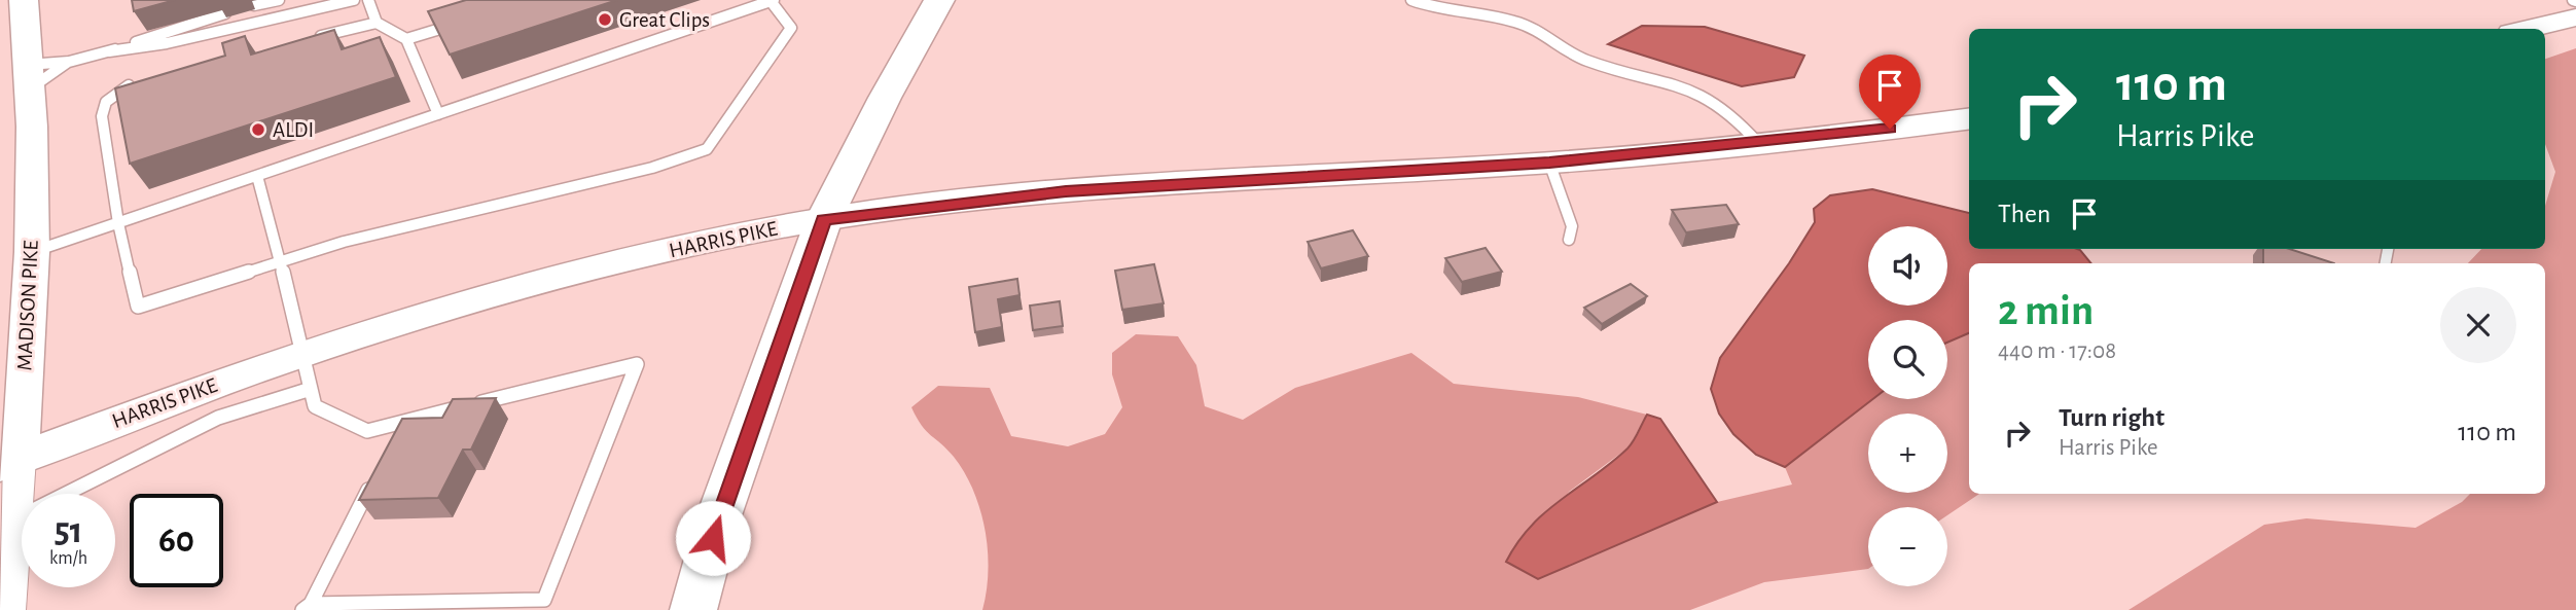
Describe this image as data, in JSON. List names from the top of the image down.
{
  "streets": {
    "main road": ["HARRIS PIKE", "MADISON PIKE"]
  },
  "crossings": [
    ["HARRIS PIKE", "MADISON PIKE"]
  ],
  "places": ["Great Clips", "ALDI"],
  "page": {
    "turn": ["110 m", "Harris Pike"],
    "then": "Then",
    "map_buttons": ["+", "−"],
    "heading": ["2 min", "440 m · 17:08"],
    "list": [
      {
        "name": "Turn right",
        "note": "Harris Pike",
        "value": "110 m"
      }
    ],
    "speed": "51 km/h",
    "limit": "60"
  }
}
